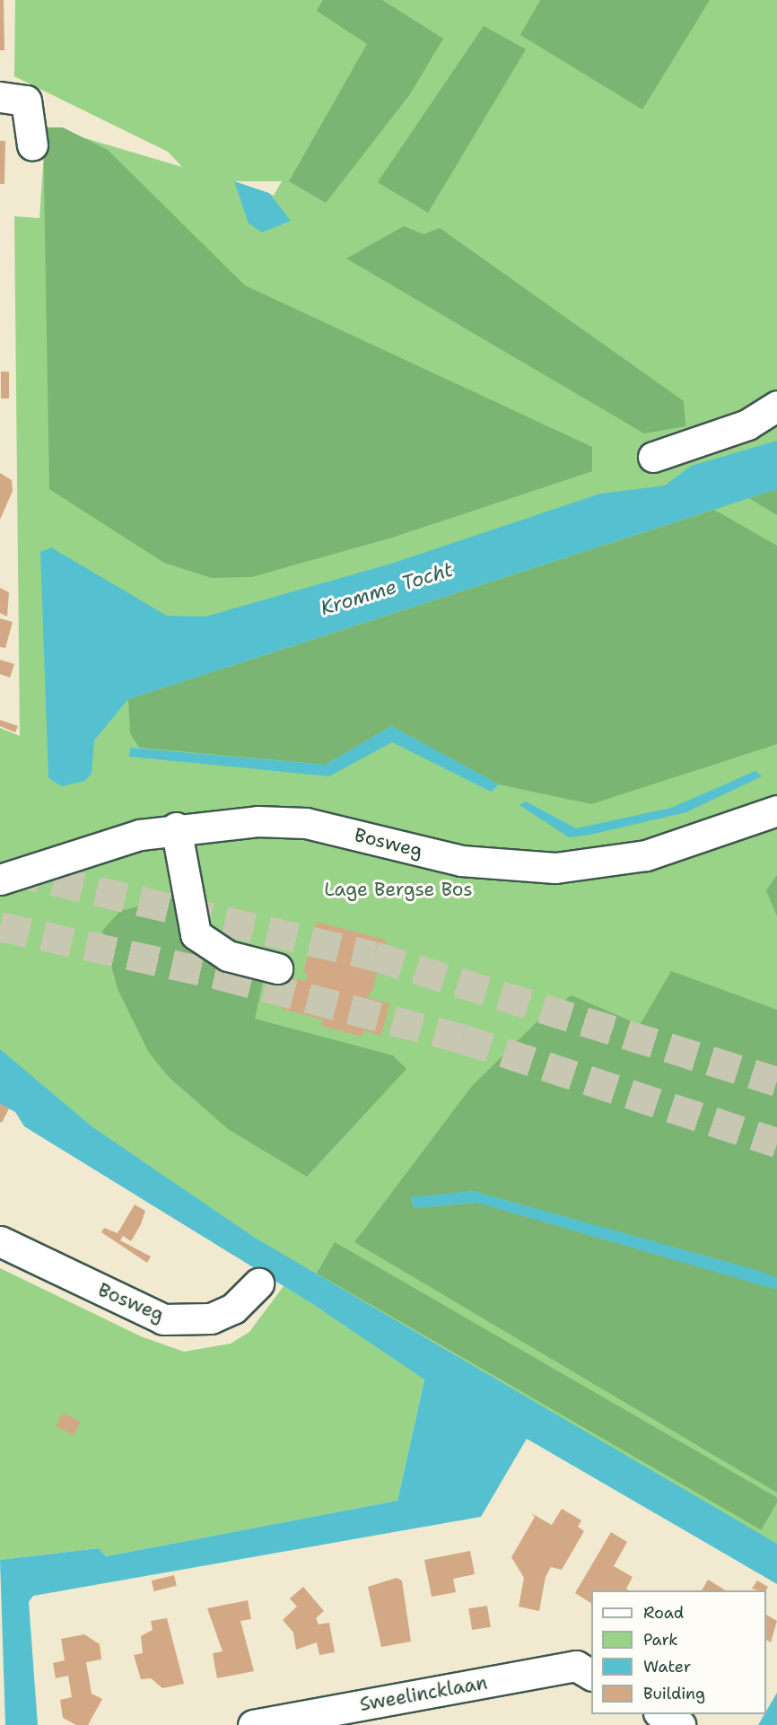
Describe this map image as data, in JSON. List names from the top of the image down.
{
  "streets": {
    "street": ["Bosweg", "Sweelincklaan"]
  },
  "water": ["Kromme Tocht"],
  "parks": ["Lage Bergse Bos"],
  "legend": [
    "Road",
    "Park",
    "Water",
    "Building"
  ]
}
